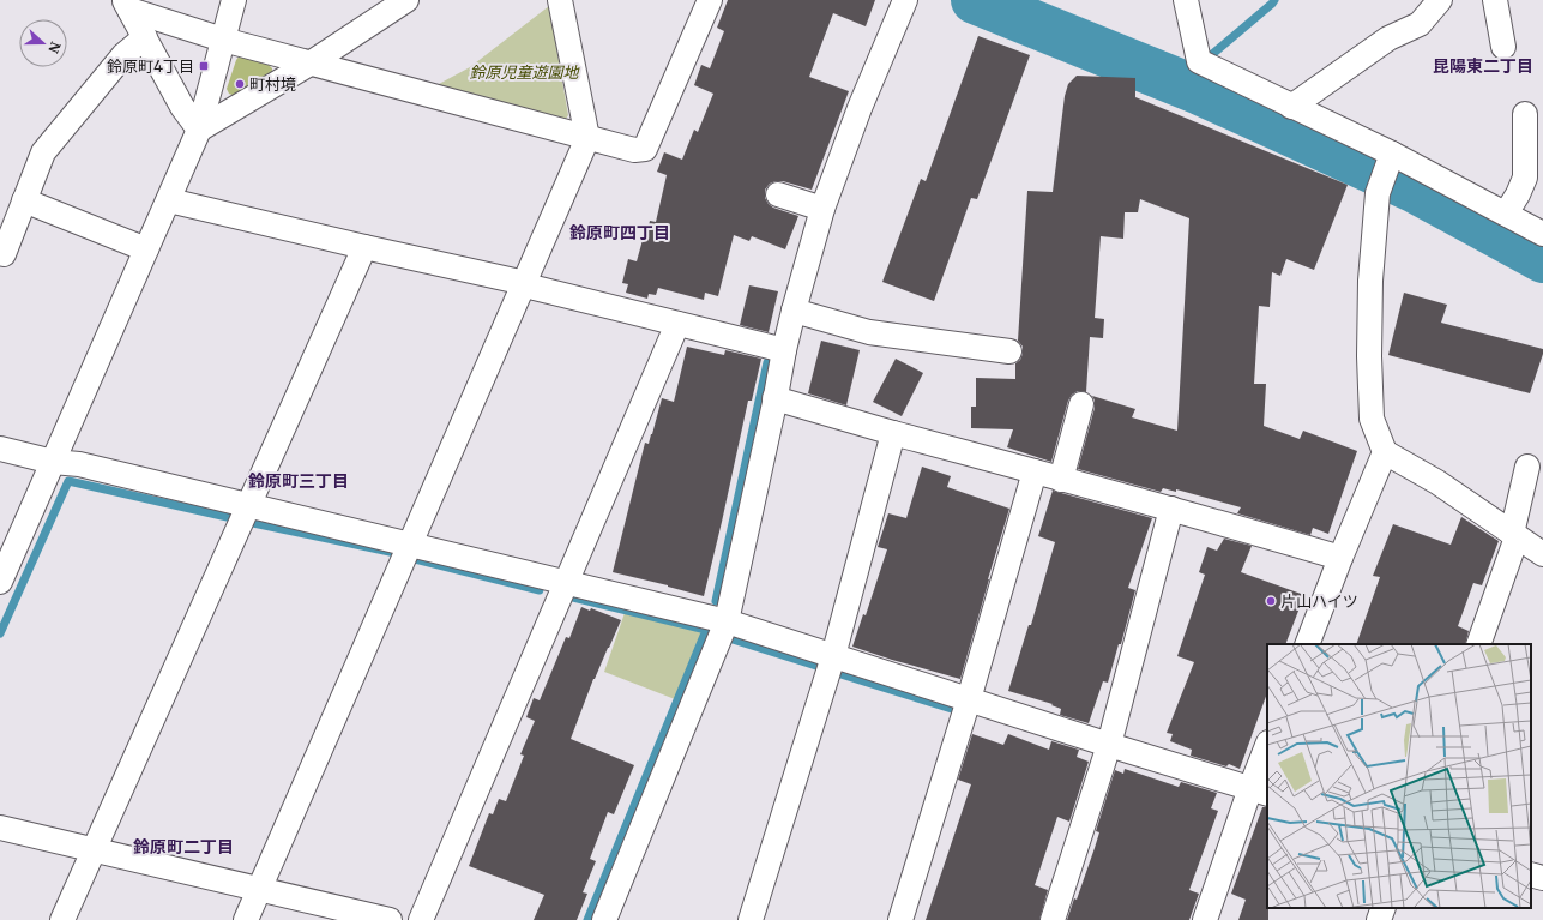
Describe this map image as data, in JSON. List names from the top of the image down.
{
  "districts": [
    "昆陽東二丁目",
    "鈴原町四丁目",
    "鈴原町三丁目",
    "鈴原町二丁目"
  ],
  "parks": ["鈴原児童遊園地"],
  "places": {
    "transit": ["鈴原町4丁目"],
    "other": ["町村境", "片山ハイツ"]
  },
  "north": "right"
}
